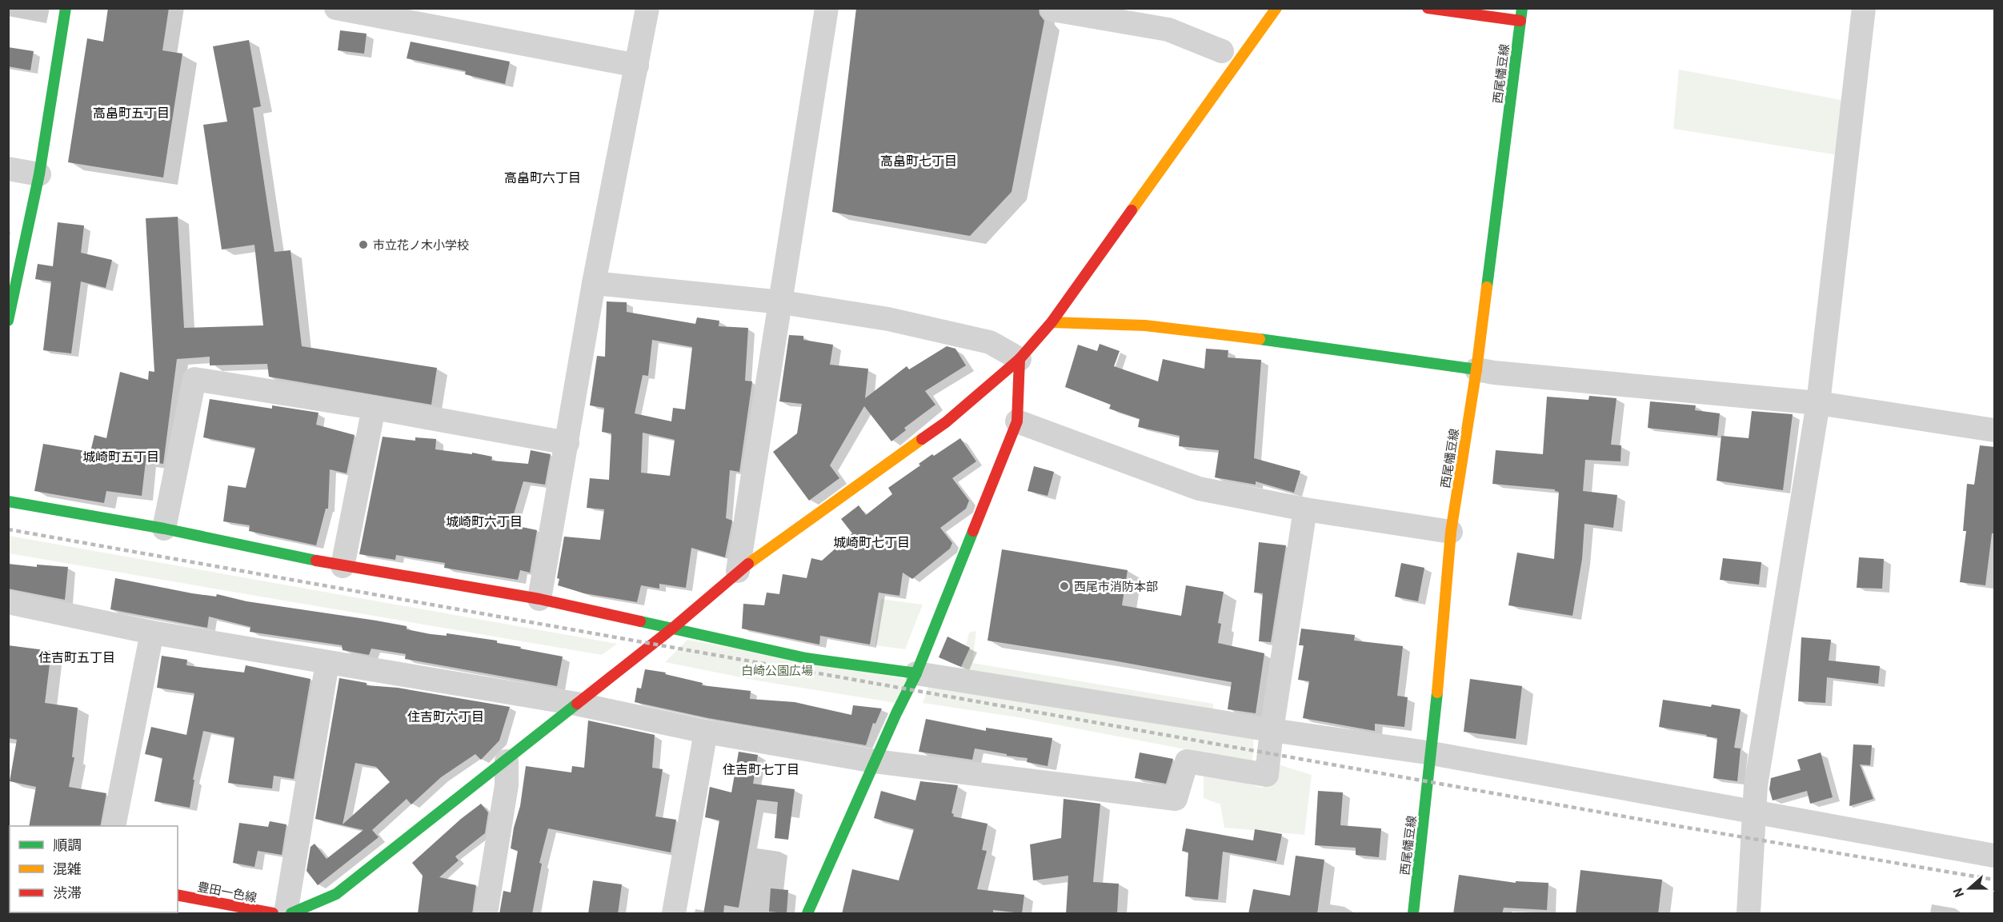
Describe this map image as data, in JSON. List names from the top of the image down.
{
  "streets": {
    "street": ["西尾幡豆線", "豊田一色線"]
  },
  "districts": [
    "高畠町五丁目",
    "高畠町七丁目",
    "高畠町六丁目",
    "城崎町五丁目",
    "城崎町六丁目",
    "城崎町七丁目",
    "住吉町五丁目",
    "住吉町六丁目",
    "住吉町七丁目"
  ],
  "parks": ["白崎公園広場"],
  "places": ["市立花ノ木小学校", "西尾市消防本部"],
  "legend": ["順調", "混雑", "渋滞"],
  "north": "left"
}
